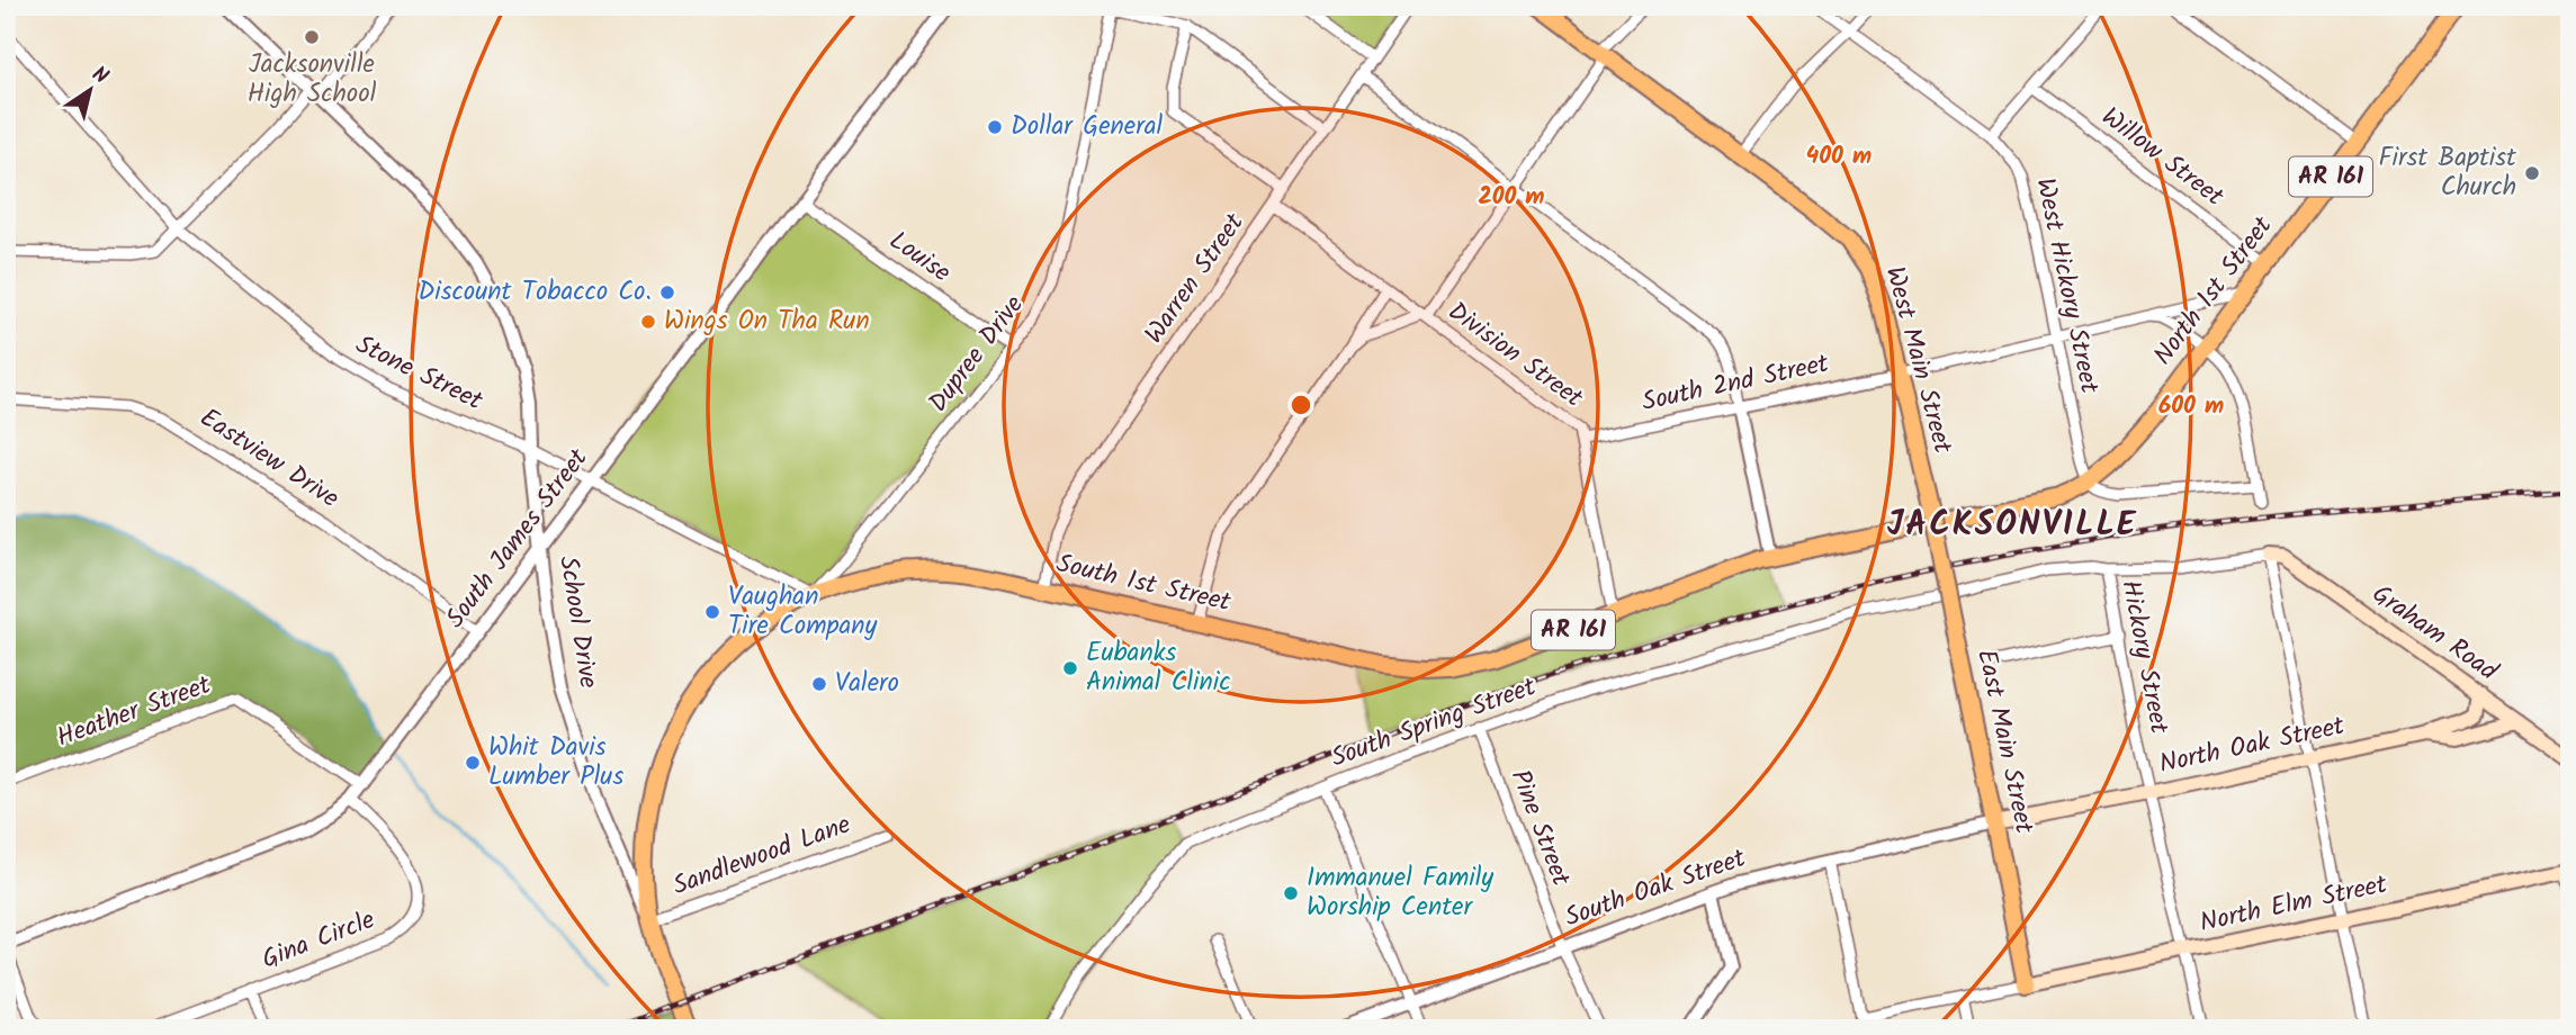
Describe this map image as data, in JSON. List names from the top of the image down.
{
  "streets": {
    "main road": [
      "AR 161",
      "North 1st Street",
      "West Main Street",
      "South 1st Street",
      "Graham Road",
      "East Main Street",
      "North Oak Street",
      "North Elm Street"
    ],
    "street": [
      "Willow Street",
      "Louise",
      "Warren Street",
      "West Hickory Street",
      "Dupree Drive",
      "Division Street",
      "Stone Street",
      "South 2nd Street",
      "Eastview Drive",
      "South James Street",
      "School Drive",
      "Hickory Street",
      "Heather Street",
      "South Spring Street",
      "Pine Street",
      "Sandlewood Lane",
      "South Oak Street",
      "Gina Circle"
    ]
  },
  "crossings": [
    ["Willow Street", "North 1st Street"],
    ["Louise", "Dupree Drive"],
    ["Louise", "South James Street"],
    ["Warren Street", "Division Street"],
    ["Warren Street", "South 1st Street"],
    ["West Hickory Street", "North 1st Street"],
    ["North 1st Street", "South 1st Street"],
    ["Dupree Drive", "Stone Street"],
    ["Dupree Drive", "South 1st Street"],
    ["Division Street", "South 2nd Street"],
    ["Division Street", "South 1st Street"],
    ["West Main Street", "South 2nd Street"],
    ["West Main Street", "East Main Street"],
    ["Stone Street", "South James Street"],
    ["Stone Street", "South 1st Street"],
    ["Stone Street", "School Drive"],
    ["Eastview Drive", "South James Street"],
    ["South James Street", "School Drive"],
    ["South James Street", "Heather Street"],
    ["South James Street", "Gina Circle"],
    ["South 1st Street", "School Drive"],
    ["South 1st Street", "Sandlewood Lane"],
    ["School Drive", "Sandlewood Lane"],
    ["Graham Road", "South Spring Street"],
    ["Graham Road", "North Oak Street"],
    ["Hickory Street", "South Spring Street"],
    ["Hickory Street", "North Oak Street"],
    ["Hickory Street", "North Elm Street"],
    ["South Spring Street", "Pine Street"],
    ["East Main Street", "North Oak Street"],
    ["East Main Street", "South Oak Street"],
    ["East Main Street", "North Elm Street"],
    ["North Oak Street", "South Oak Street"],
    ["Pine Street", "South Oak Street"]
  ],
  "districts": ["JACKSONVILLE"],
  "places": [
    "Jacksonville High School",
    "Dollar General",
    "First Baptist Church",
    "Discount Tobacco Co.",
    "Wings On Tha Run",
    "Vaughan Tire Company",
    "Eubanks Animal Clinic",
    "Valero",
    "Whit Davis Lumber Plus",
    "Immanuel Family Worship Center"
  ],
  "north": "top right",
  "rings": ["400 m", "200 m", "600 m"]
}
